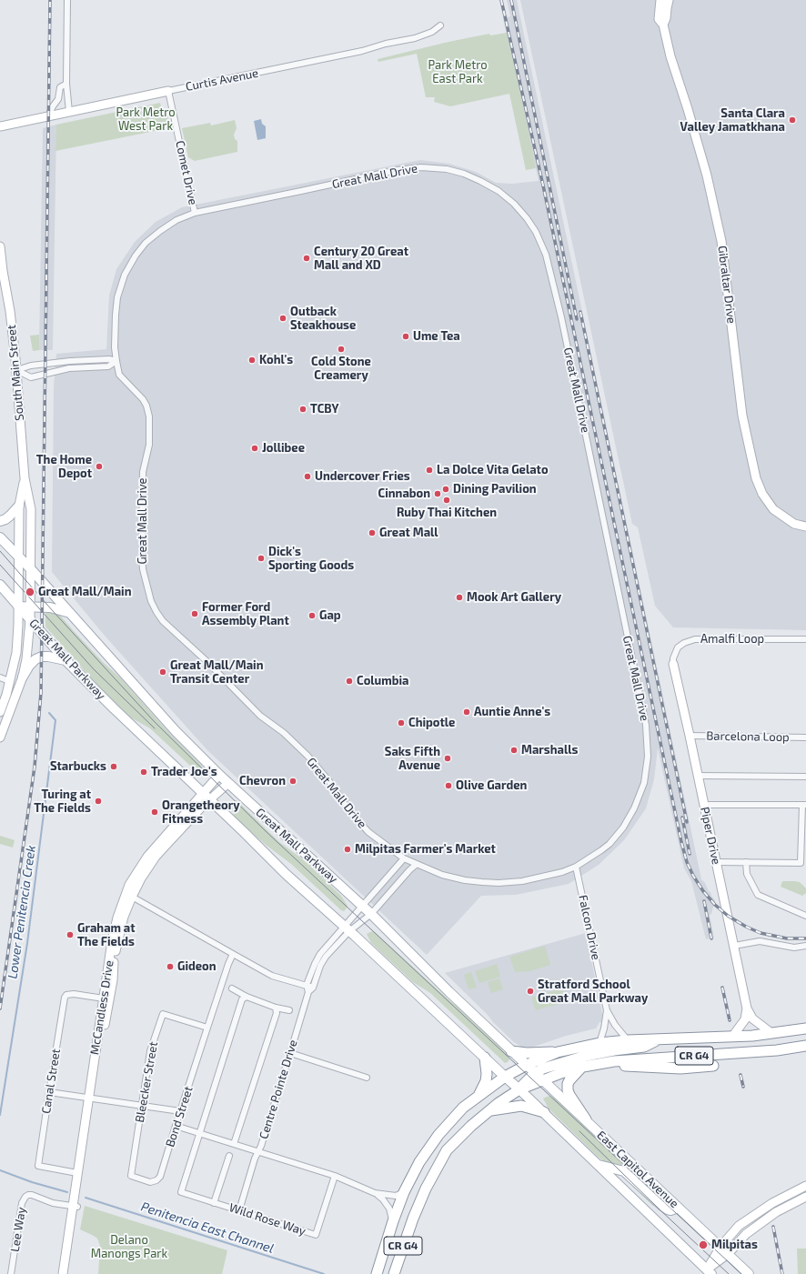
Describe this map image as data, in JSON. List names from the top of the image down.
{
  "streets": {
    "highway": ["CR G4"],
    "main road": [
      "Curtis Avenue",
      "Gibraltar Drive",
      "South Main Street",
      "Great Mall Parkway",
      "Piper Drive",
      "McCandless Drive",
      "East Capitol Avenue"
    ],
    "street": [
      "Comet Drive",
      "Great Mall Drive",
      "Amalfi Loop",
      "Barcelona Loop",
      "Falcon Drive",
      "Canal Street",
      "Bleecker Street",
      "Centre Pointe Drive",
      "Bond Street",
      "Wild Rose Way",
      "Lee Way"
    ]
  },
  "crossings": [
    ["Curtis Avenue", "Comet Drive"],
    ["Comet Drive", "Great Mall Drive"],
    ["Great Mall Drive", "Falcon Drive"],
    ["South Main Street", "Great Mall Parkway"],
    ["Amalfi Loop", "Piper Drive"],
    ["Great Mall Parkway", "McCandless Drive"],
    ["Great Mall Parkway", "CR G4"],
    ["Great Mall Parkway", "East Capitol Avenue"],
    ["Barcelona Loop", "Piper Drive"],
    ["Piper Drive", "CR G4"],
    ["Falcon Drive", "CR G4"],
    ["McCandless Drive", "Canal Street"],
    ["McCandless Drive", "Lee Way"],
    ["CR G4", "Centre Pointe Drive"],
    ["CR G4", "East Capitol Avenue"],
    ["Bleecker Street", "Bond Street"],
    ["Centre Pointe Drive", "Wild Rose Way"]
  ],
  "water": ["Lower Penitencia Creek", "Penitencia East Channel"],
  "parks": ["Park Metro East Park", "Park Metro West Park", "Delano Manongs Park"],
  "places": [
    "Santa Clara Valley Jamatkhana",
    "Century 20 Great Mall and XD",
    "Outback Steakhouse",
    "Ume Tea",
    "Cold Stone Creamery",
    "Kohl's",
    "TCBY",
    "Jollibee",
    "The Home Depot",
    "La Dolce Vita Gelato",
    "Undercover Fries",
    "Dining Pavilion",
    "Cinnabon",
    "Ruby Thai Kitchen",
    "Great Mall",
    "Dick's Sporting Goods",
    "Great Mall/Main",
    "Mook Art Gallery",
    "Former Ford Assembly Plant",
    "Gap",
    "Great Mall/Main Transit Center",
    "Columbia",
    "Auntie Anne's",
    "Chipotle",
    "Marshalls",
    "Saks Fifth Avenue",
    "Starbucks",
    "Trader Joe's",
    "Chevron",
    "Olive Garden",
    "Turing at The Fields",
    "Orangetheory Fitness",
    "Milpitas Farmer's Market",
    "Graham at The Fields",
    "Gideon",
    "Stratford School Great Mall Parkway",
    "Milpitas"
  ]
}
